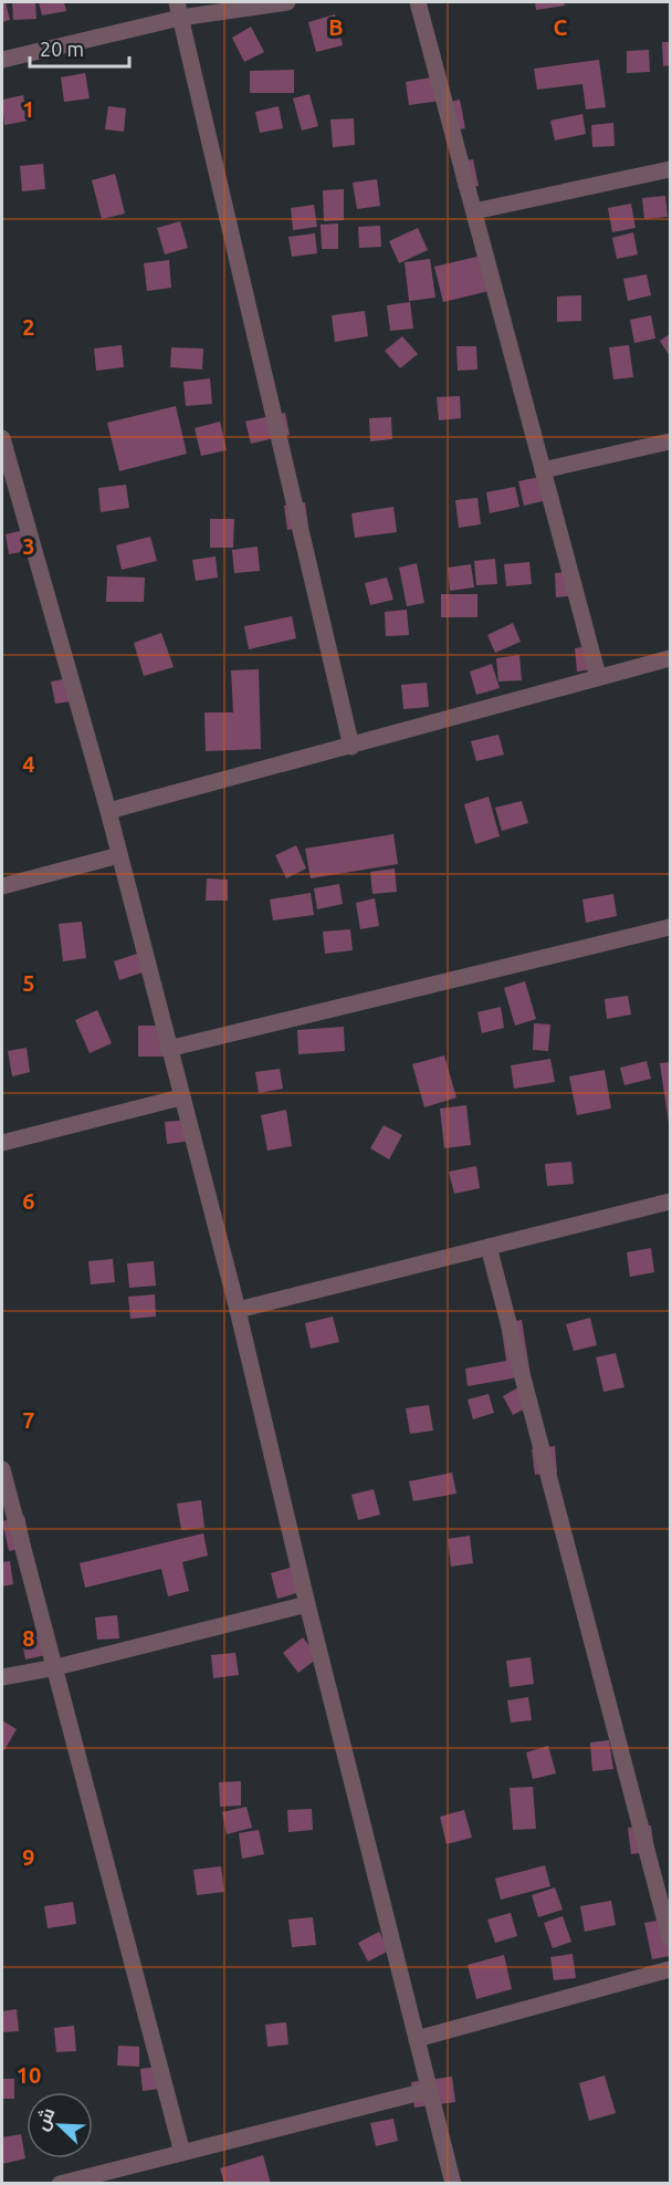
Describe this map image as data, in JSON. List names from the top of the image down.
{
  "scale_bar": "20 m",
  "north": "top left",
  "grid": {
    "columns": ["B", "C"],
    "rows": [
      "1",
      "2",
      "3",
      "4",
      "5",
      "6",
      "7",
      "8",
      "9",
      "10"
    ]
  }
}
